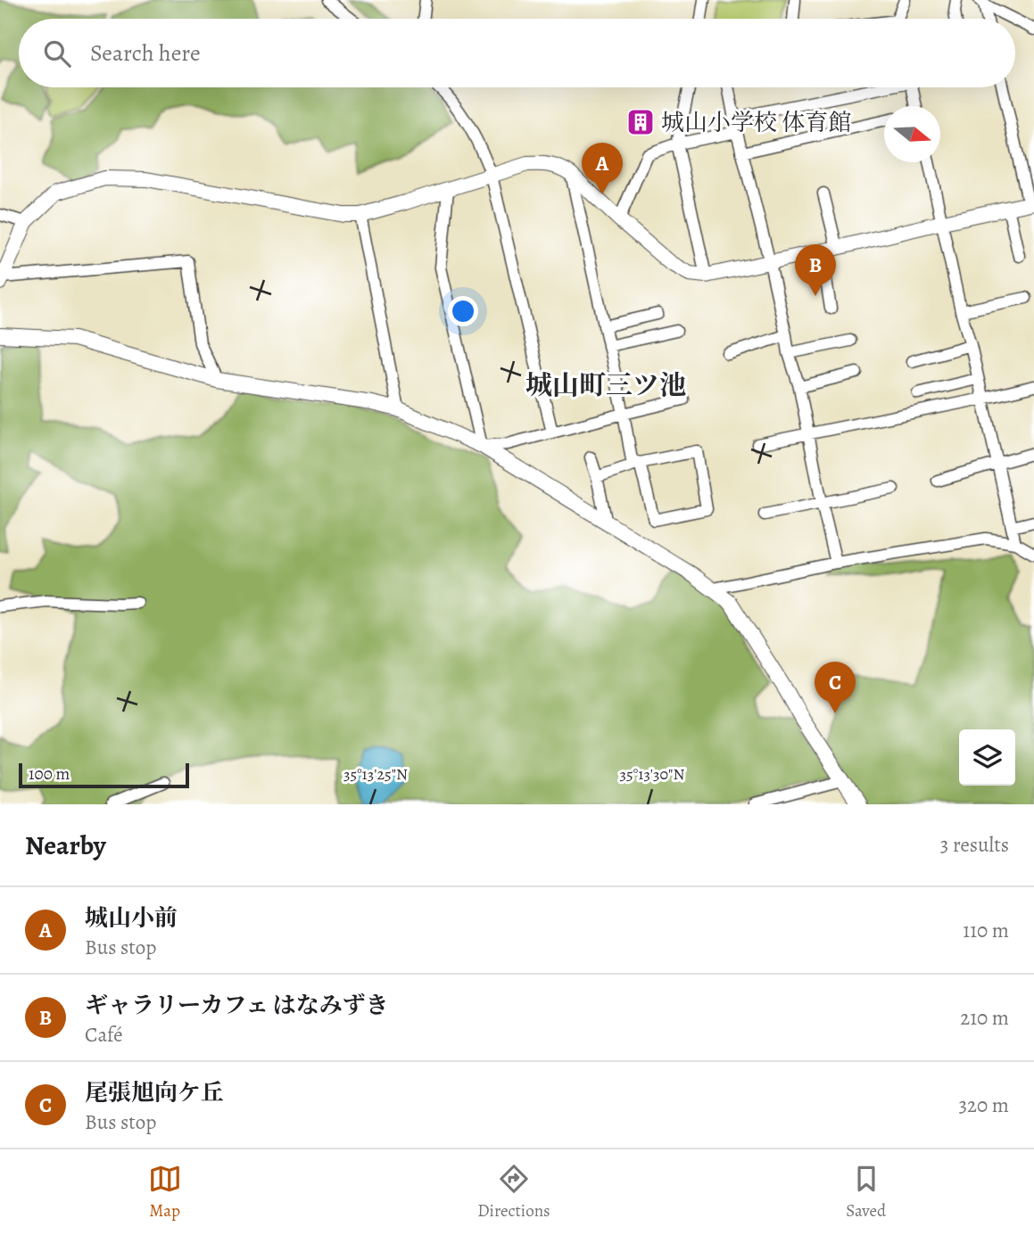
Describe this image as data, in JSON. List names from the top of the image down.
{
  "districts": ["城山町三ツ池"],
  "places": {
    "building": ["城山小学校 体育館"]
  },
  "scale_bar": "100 m",
  "north": "right",
  "page": {
    "search": "Search here",
    "pins": ["A", "B", "C"],
    "scale": "100 m",
    "heading": ["Nearby", "3 results"],
    "list": [
      {
        "mark": "A",
        "name": "城山小前",
        "note": "Bus stop",
        "value": "110 m"
      },
      {
        "mark": "B",
        "name": "ギャラリーカフェ はなみずき",
        "note": "Café",
        "value": "210 m"
      },
      {
        "mark": "C",
        "name": "尾張旭向ケ丘",
        "note": "Bus stop",
        "value": "320 m"
      }
    ],
    "nav": ["Map", "Directions", "Saved"]
  },
  "coordinates": ["35°13'25\"N", "35°13'30\"N"]
}
